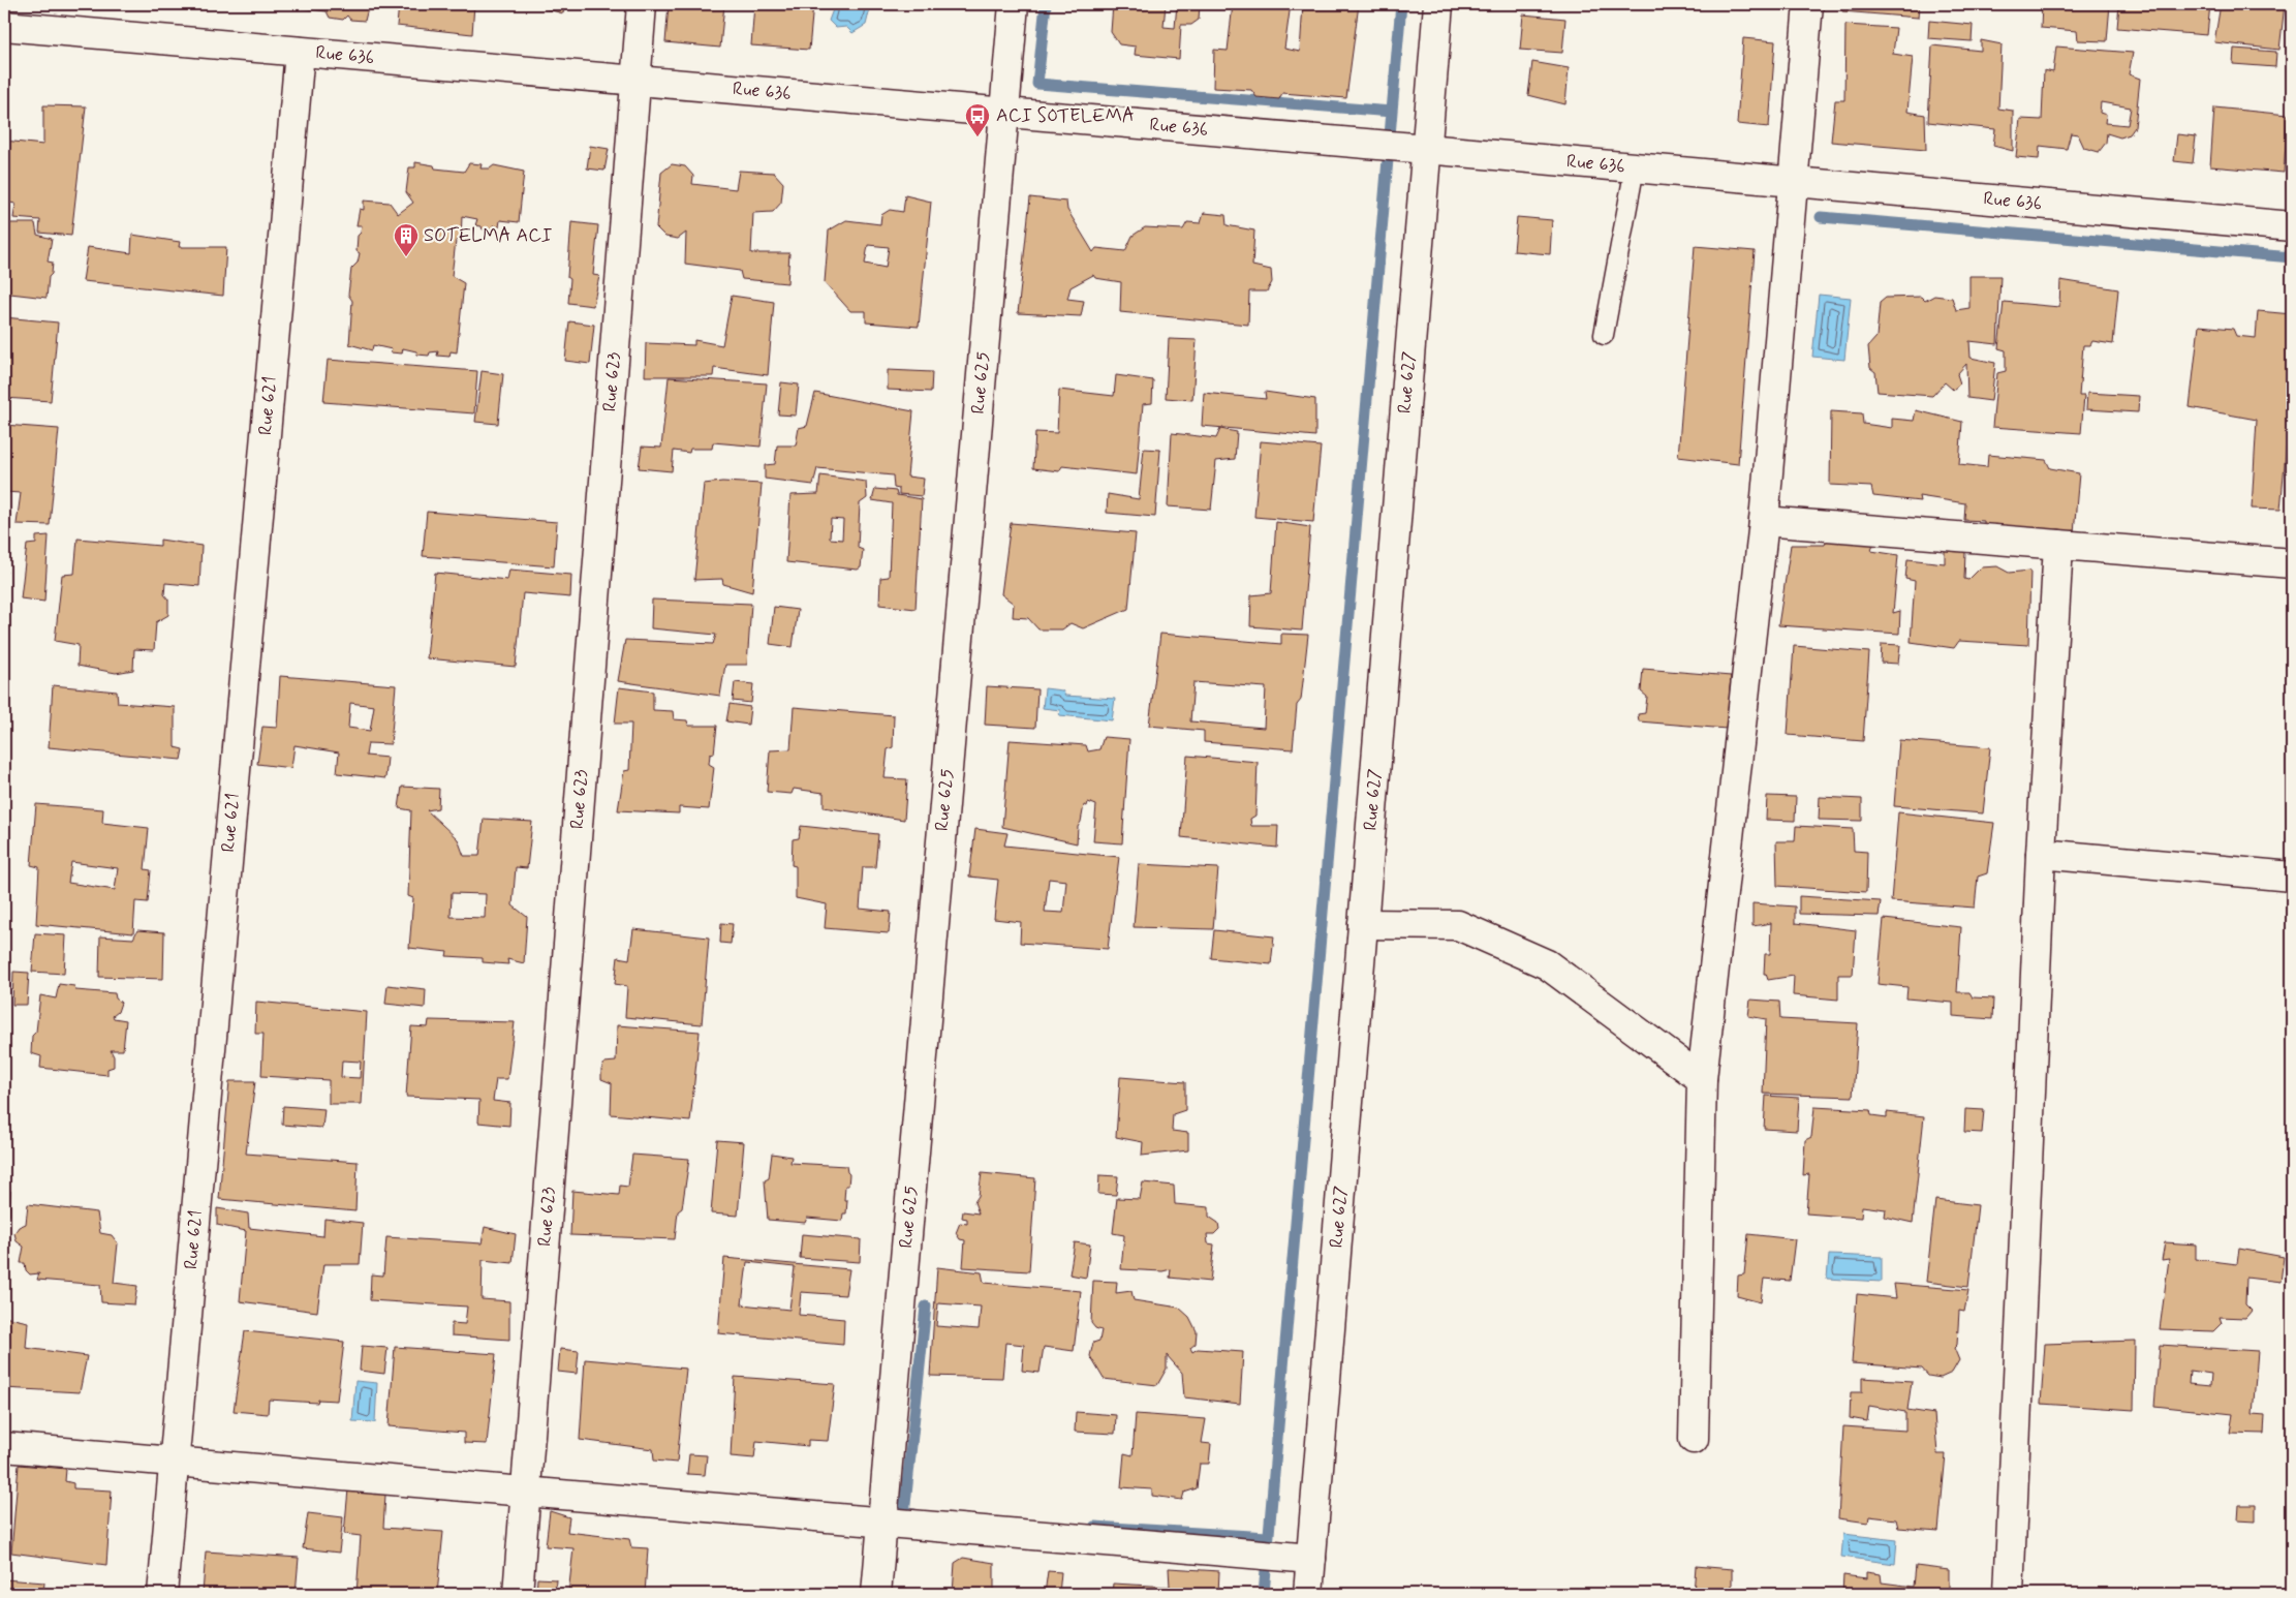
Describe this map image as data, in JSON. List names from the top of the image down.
{
  "streets": {
    "street": [
      "Rue 636",
      "Rue 623",
      "Rue 627",
      "Rue 625",
      "Rue 621"
    ]
  },
  "crossings": [
    ["Rue 636", "Rue 623"],
    ["Rue 636", "Rue 627"],
    ["Rue 636", "Rue 625"],
    ["Rue 636", "Rue 621"]
  ],
  "places": {
    "bus stop": ["ACI SOTELEMA"],
    "building": ["SOTELMA ACI"]
  }
}
